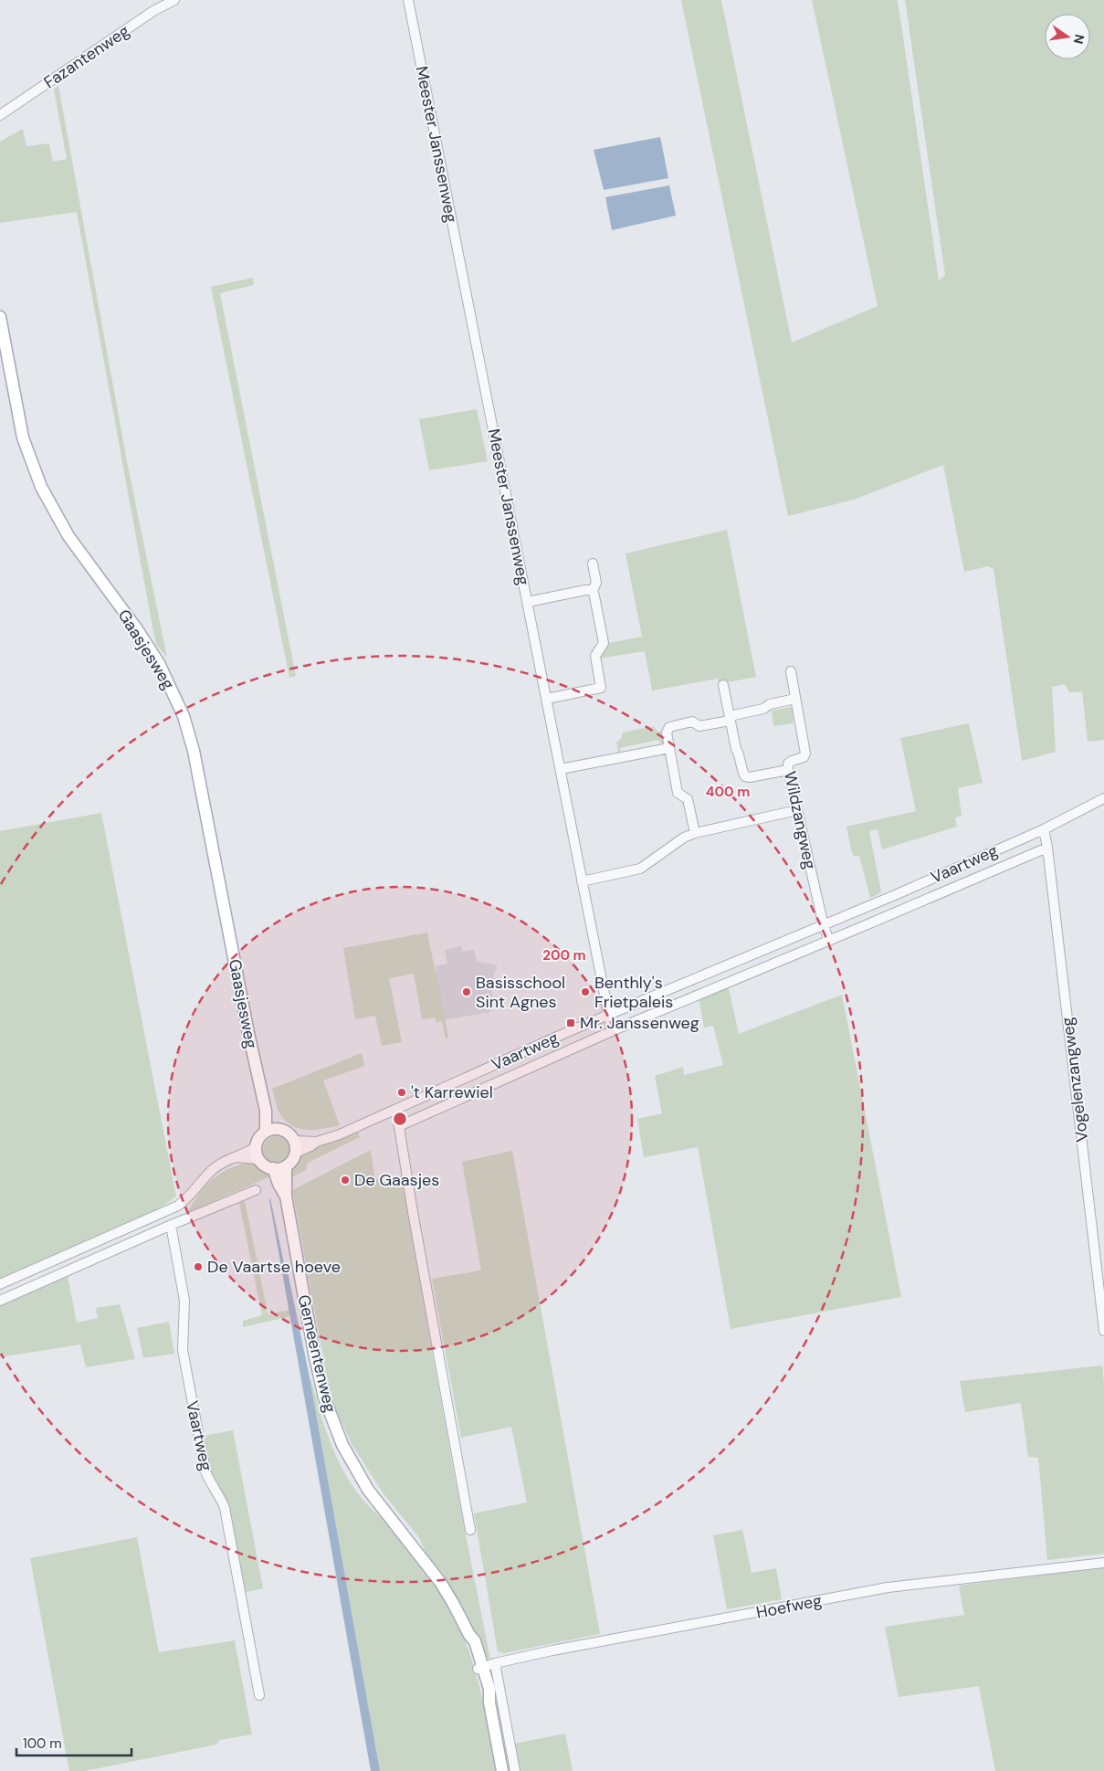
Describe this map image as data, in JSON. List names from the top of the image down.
{
  "streets": {
    "main road": ["Gaasjesweg", "Gemeentenweg"],
    "street": [
      "Fazantenweg",
      "Meester Janssenweg",
      "Wildzangweg",
      "Vaartweg",
      "Vogelenzangweg",
      "Hoefweg"
    ]
  },
  "crossings": [
    ["Meester Janssenweg", "Vaartweg"],
    ["Gaasjesweg", "Vaartweg"],
    ["Gaasjesweg", "Gemeentenweg"],
    ["Wildzangweg", "Vaartweg"],
    ["Vaartweg", "Vogelenzangweg"],
    ["Vaartweg", "Gemeentenweg"],
    ["Gemeentenweg", "Hoefweg"]
  ],
  "places": {
    "other": [
      "Basisschool Sint Agnes",
      "Benthly's Frietpaleis",
      "'t Karrewiel",
      "De Gaasjes",
      "De Vaartse hoeve"
    ],
    "transit": ["Mr. Janssenweg"]
  },
  "scale_bar": "100 m",
  "north": "right",
  "rings": ["400 m", "200 m"]
}
